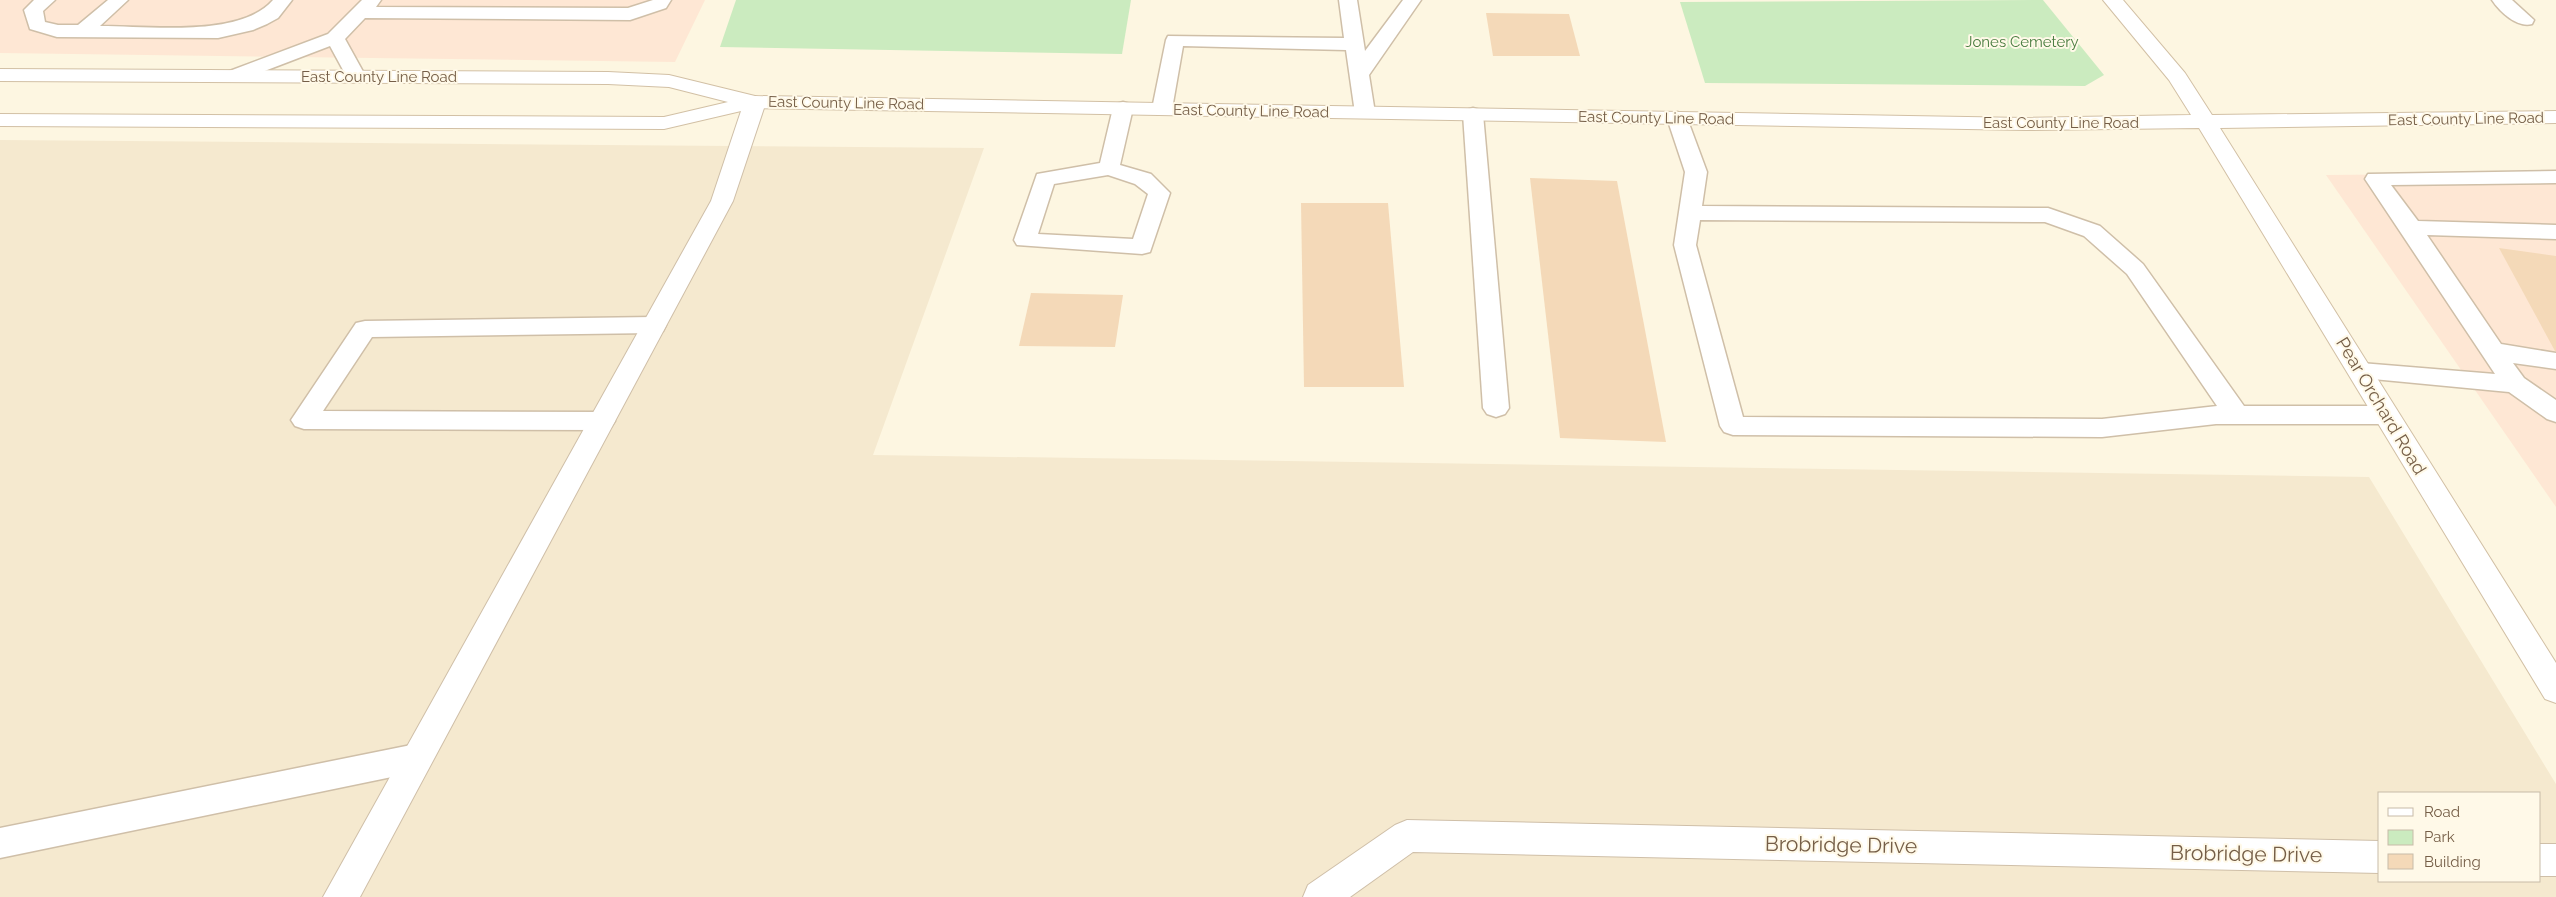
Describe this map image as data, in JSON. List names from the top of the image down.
{
  "streets": {
    "main road": ["East County Line Road", "Pear Orchard Road", "Brobridge Drive"]
  },
  "crossings": [
    ["East County Line Road", "Pear Orchard Road"]
  ],
  "parks": ["Jones Cemetery"],
  "legend": ["Road", "Park", "Building"]
}
